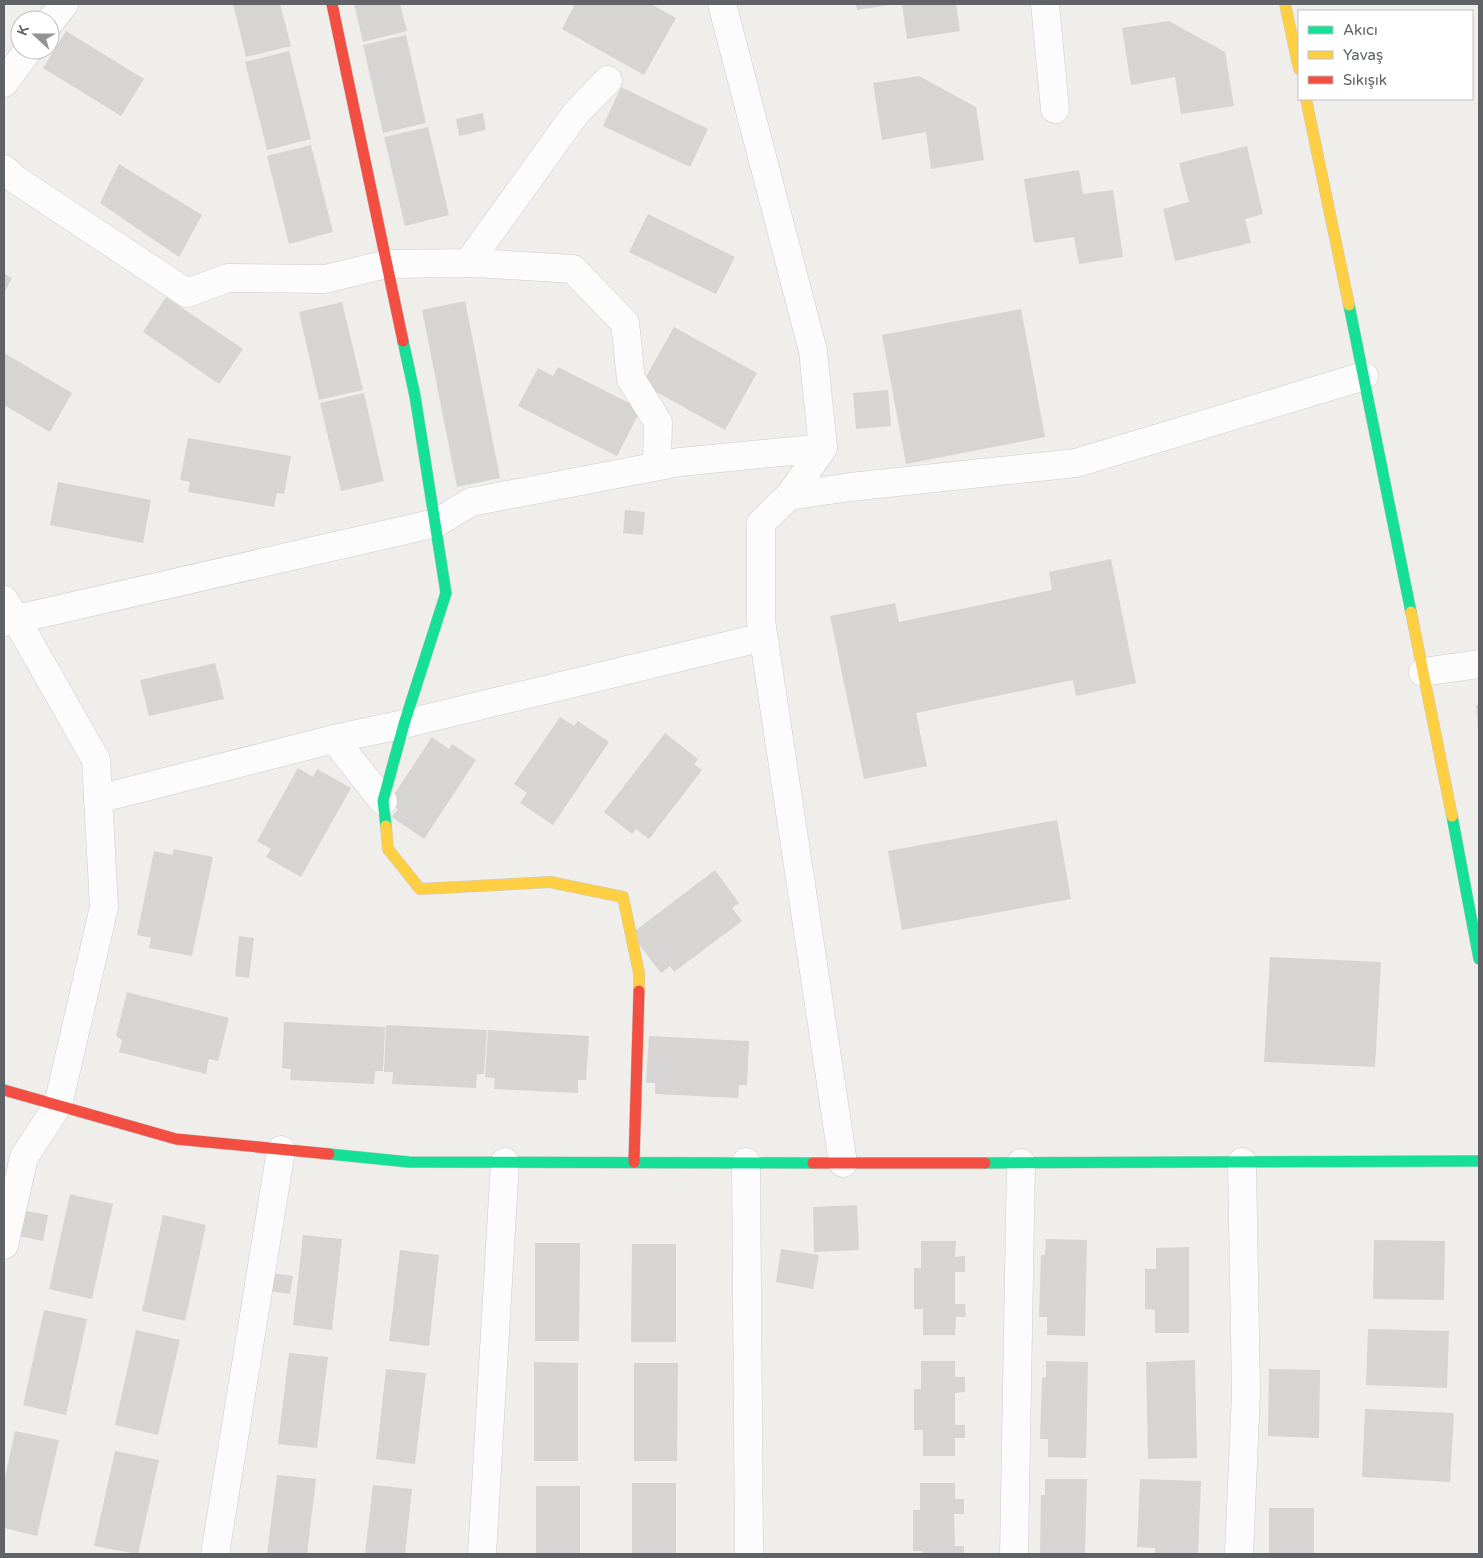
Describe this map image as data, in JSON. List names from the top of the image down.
{
  "legend": ["Akıcı", "Yavaş", "Sıkışık"],
  "north": "left"
}
